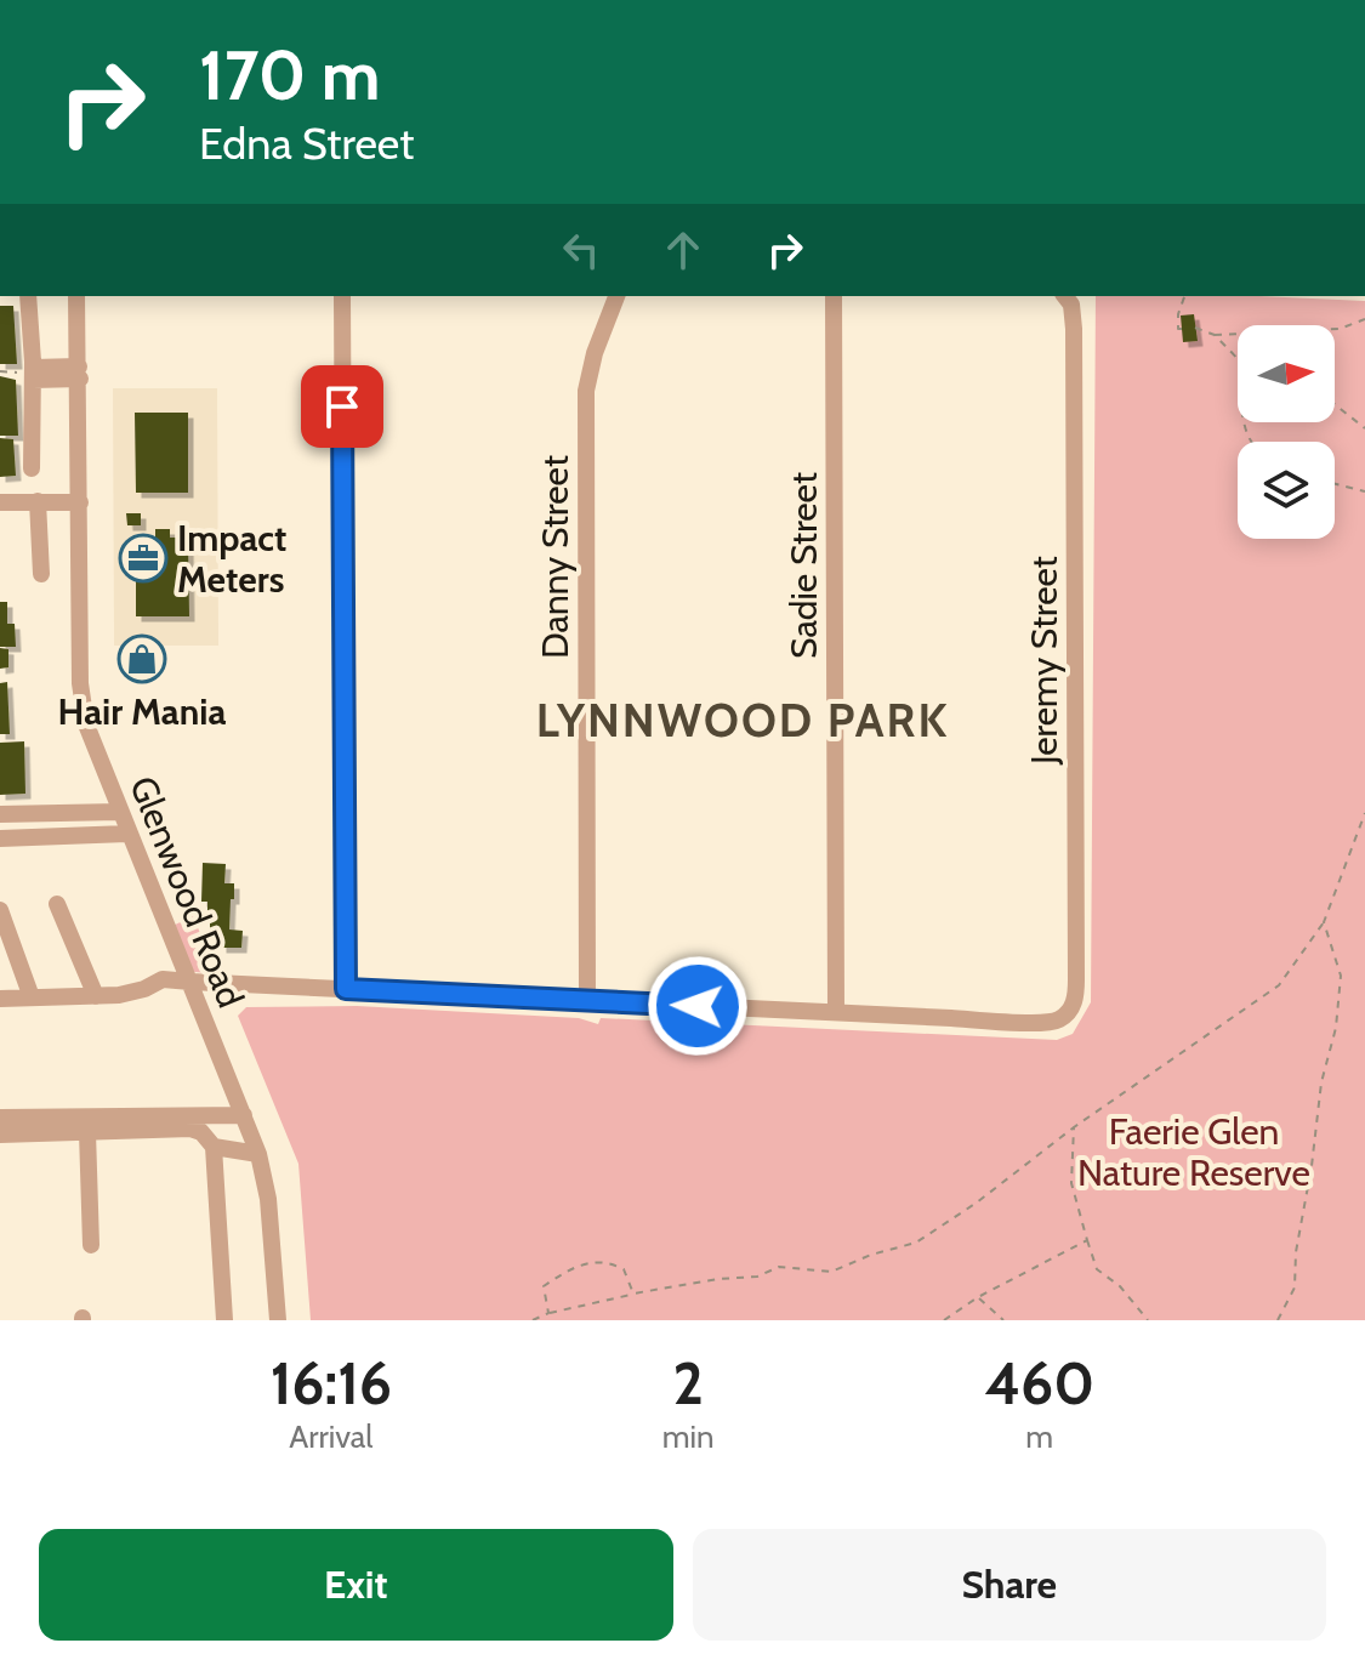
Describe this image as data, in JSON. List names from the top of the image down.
{
  "streets": {
    "street": [
      "Danny Street",
      "Sadie Street",
      "Jeremy Street",
      "Glenwood Road"
    ]
  },
  "crossings": [
    ["Sadie Street", "Jeremy Street"]
  ],
  "districts": ["LYNNWOOD PARK"],
  "parks": ["Faerie Glen Nature Reserve"],
  "places": {
    "office": ["Impact Meters"],
    "shop": ["Hair Mania"]
  },
  "north": "right",
  "page": {
    "turn": ["170 m", "Edna Street"],
    "eta": [
      "16:16",
      "Arrival",
      "2",
      "min",
      "460",
      "m"
    ],
    "buttons": ["Exit", "Share"]
  }
}
